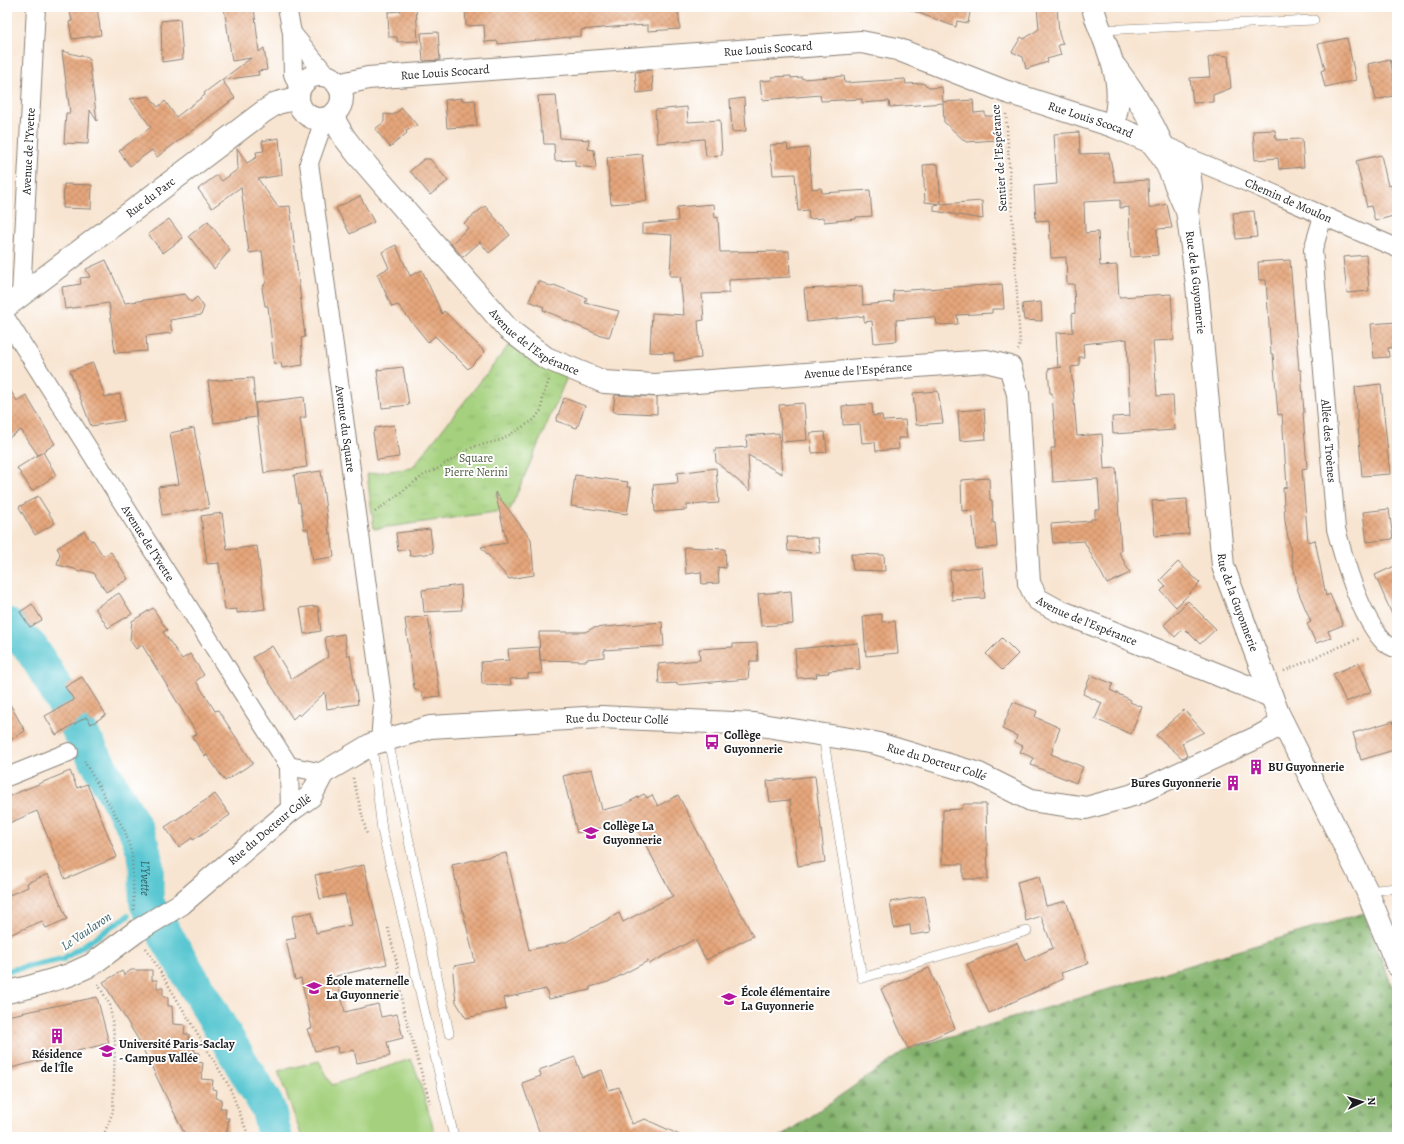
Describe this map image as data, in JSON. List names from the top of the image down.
{
  "streets": {
    "street": [
      "Rue Louis Scocard",
      "Avenue de l'Yvette",
      "Rue du Parc",
      "Chemin de Moulon",
      "Rue de la Guyonnerie",
      "Avenue de l'Espérance",
      "Avenue du Square",
      "Allée des Troènes",
      "Rue du Docteur Collé"
    ],
    "path": ["Sentier de l'Espérance"]
  },
  "crossings": [
    ["Rue Louis Scocard", "Sentier de l'Espérance"],
    ["Rue Louis Scocard", "Rue du Parc"],
    ["Rue Louis Scocard", "Chemin de Moulon"],
    ["Rue Louis Scocard", "Rue de la Guyonnerie"],
    ["Rue Louis Scocard", "Avenue de l'Espérance"],
    ["Rue Louis Scocard", "Avenue du Square"],
    ["Avenue de l'Yvette", "Rue du Parc"],
    ["Sentier de l'Espérance", "Avenue de l'Espérance"],
    ["Rue du Parc", "Avenue de l'Espérance"],
    ["Rue du Parc", "Avenue du Square"],
    ["Chemin de Moulon", "Rue de la Guyonnerie"],
    ["Chemin de Moulon", "Allée des Troènes"],
    ["Rue de la Guyonnerie", "Avenue de l'Espérance"],
    ["Rue de la Guyonnerie", "Rue du Docteur Collé"],
    ["Avenue de l'Espérance", "Avenue du Square"],
    ["Avenue du Square", "Rue du Docteur Collé"]
  ],
  "water": ["L'Yvette", "Le Vaularon"],
  "parks": ["Square Pierre Nerini"],
  "places": {
    "bus stop": ["Collège Guyonnerie"],
    "building": ["BU Guyonnerie", "Bures Guyonnerie", "Résidence de l'Île"],
    "school or university": [
      "Collège La Guyonnerie",
      "École maternelle La Guyonnerie",
      "École élémentaire La Guyonnerie",
      "Université Paris-Saclay - Campus Vallée"
    ]
  },
  "north": "right"
}
